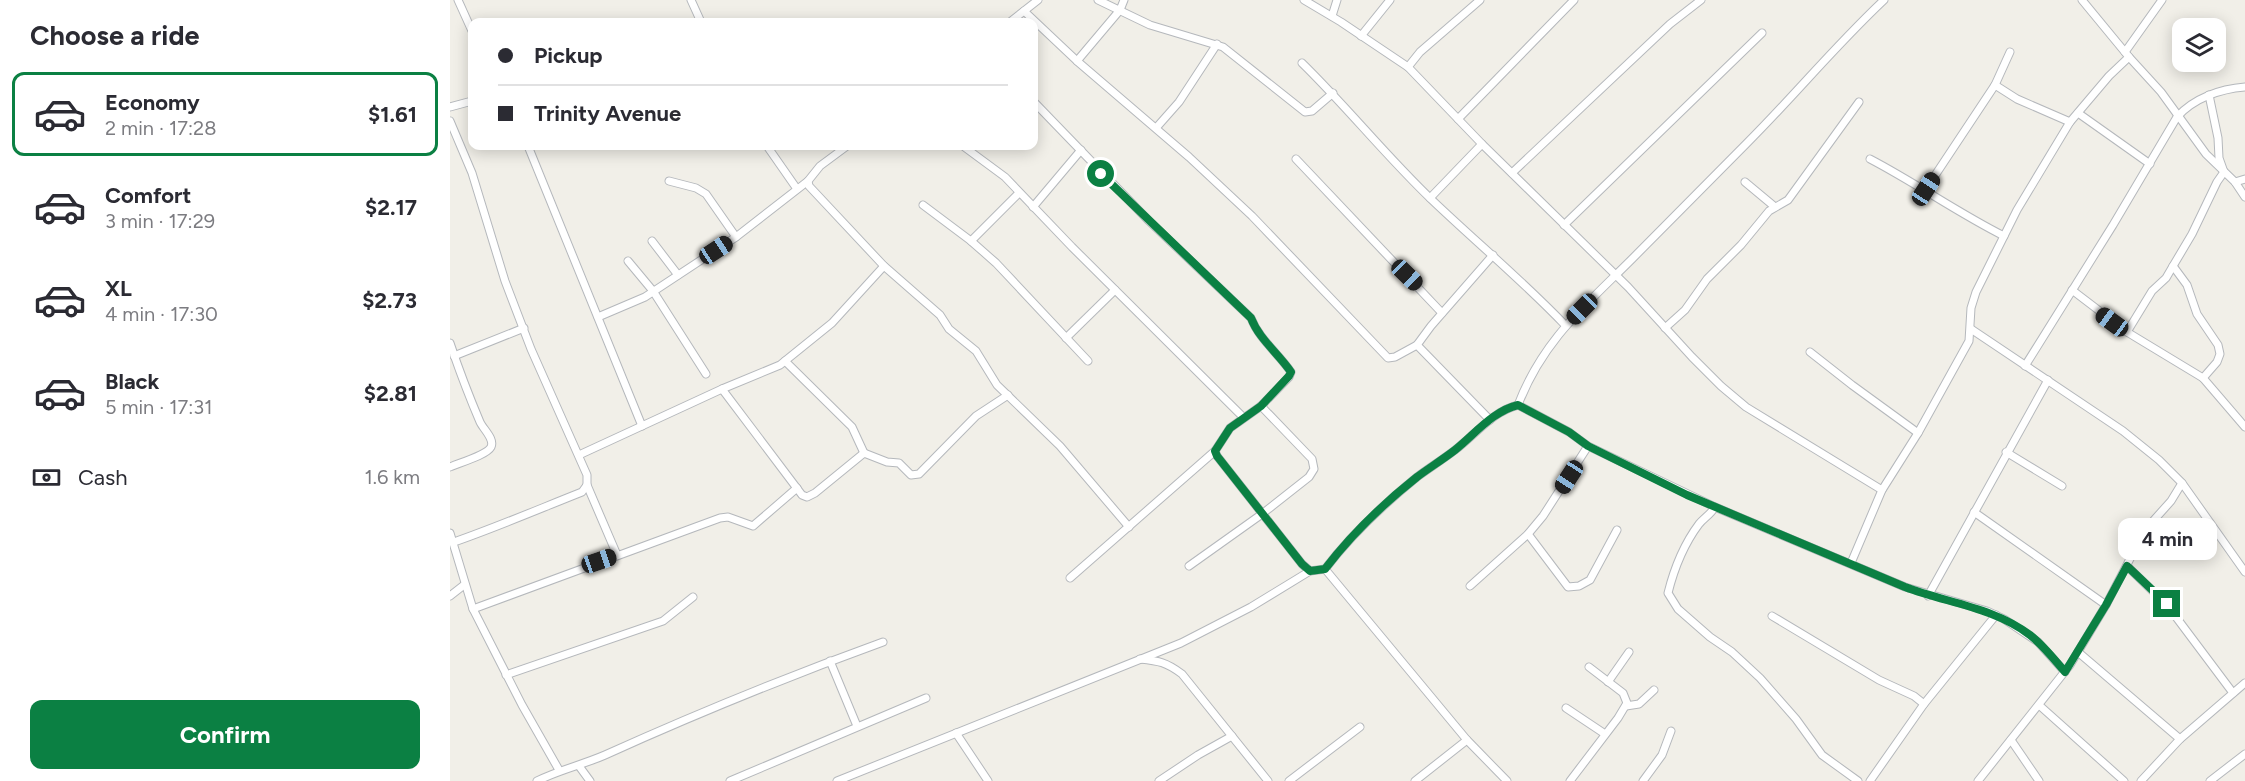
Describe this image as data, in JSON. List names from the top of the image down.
{
  "page": {
    "heading": "Choose a ride",
    "banner": ["Pickup", "Trinity Avenue"],
    "list": [
      {
        "name": "Economy",
        "note": "2 min · 17:28",
        "value": "$1.61"
      },
      {
        "name": "Comfort",
        "note": "3 min · 17:29",
        "value": "$2.17"
      },
      {
        "name": "XL",
        "note": "4 min · 17:30",
        "value": "$2.73"
      },
      {
        "name": "Black",
        "note": "5 min · 17:31",
        "value": "$2.81"
      }
    ],
    "pay": ["Cash", "1.6 km"],
    "bubble": "4 min",
    "buttons": "Confirm"
  }
}
